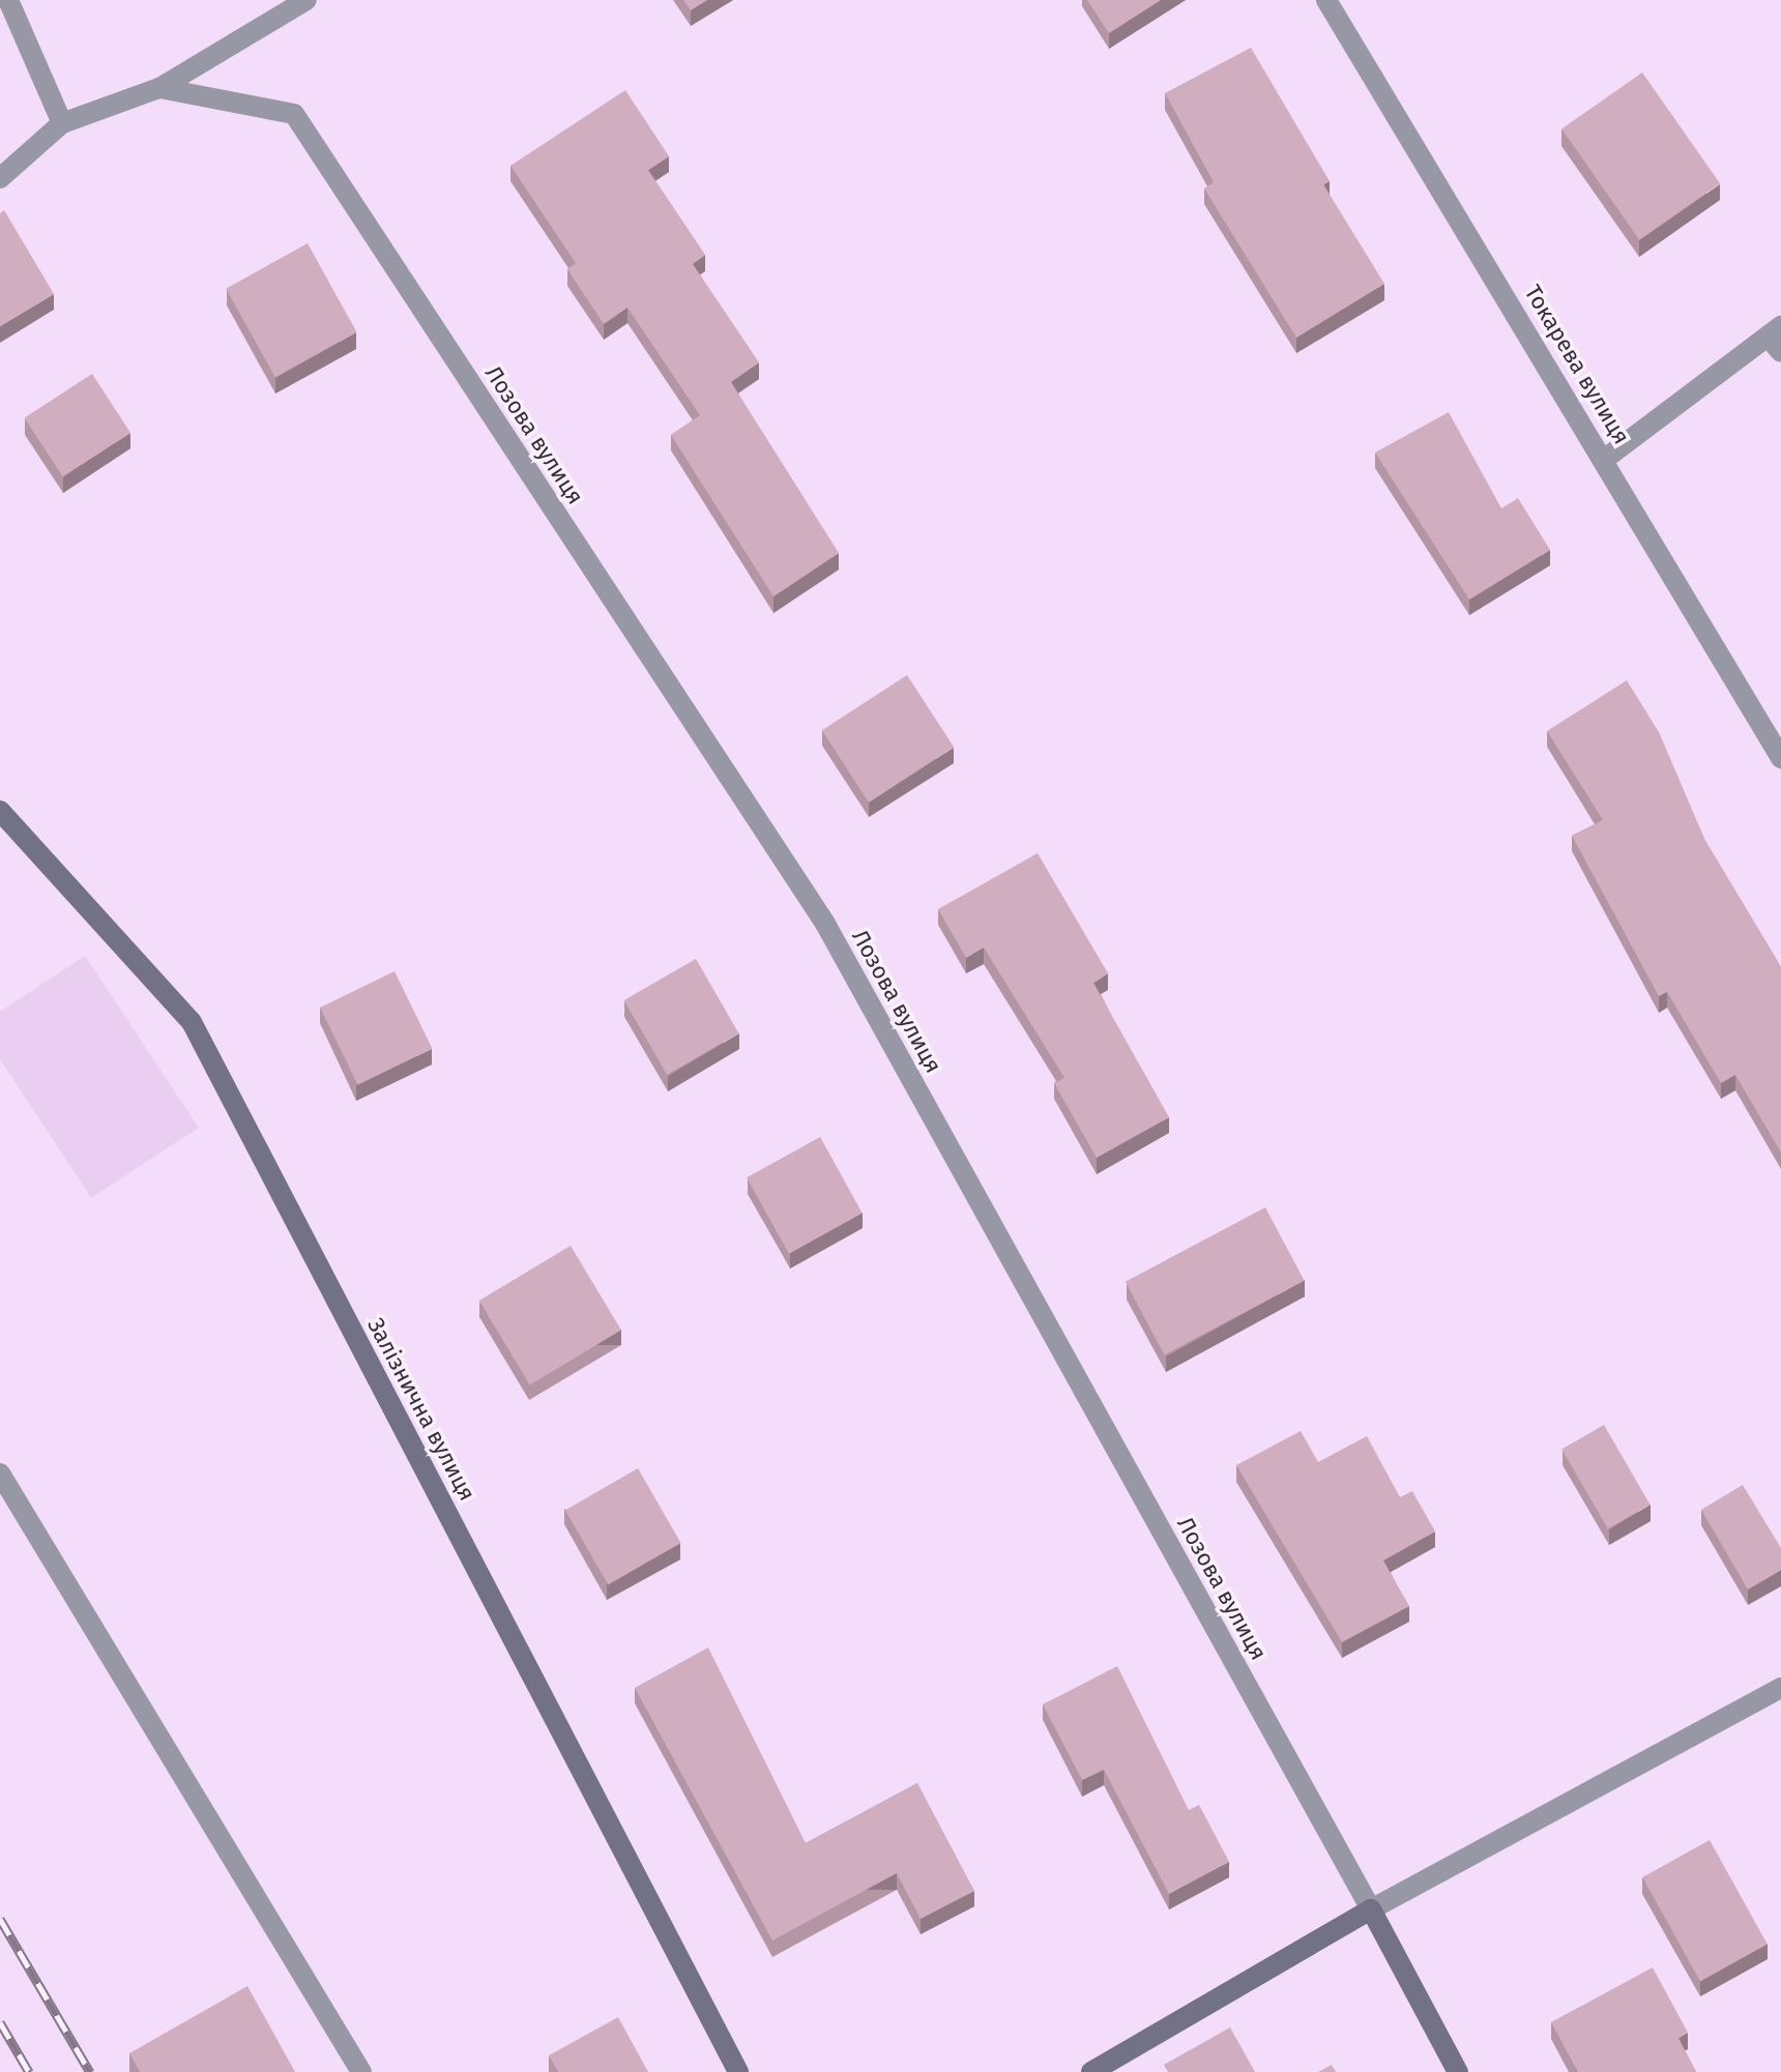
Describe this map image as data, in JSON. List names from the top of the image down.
{
  "streets": {
    "main road": ["Лозова вулиця", "Залізнична вулиця"],
    "street": ["Токарева вулиця"]
  }
}
